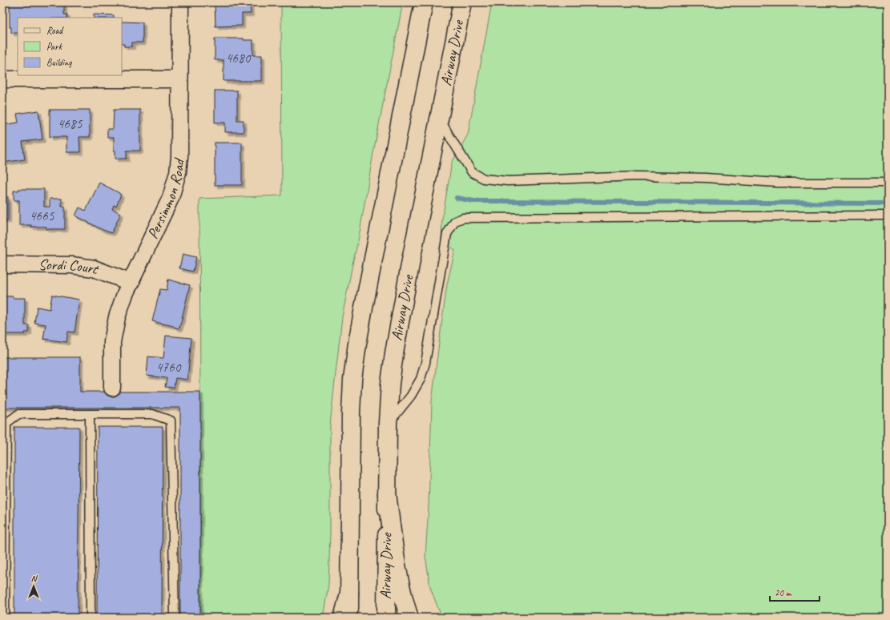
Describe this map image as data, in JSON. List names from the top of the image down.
{
  "streets": {
    "main road": ["Airway Drive"],
    "street": ["Persimmon Road", "Sordi Court"]
  },
  "crossings": [
    ["Persimmon Road", "Sordi Court"]
  ],
  "house_numbers": [
    "4680",
    "4685",
    "4665",
    "4760"
  ],
  "legend": ["Road", "Park", "Building"],
  "scale_bar": "20 m",
  "north": "top"
}
